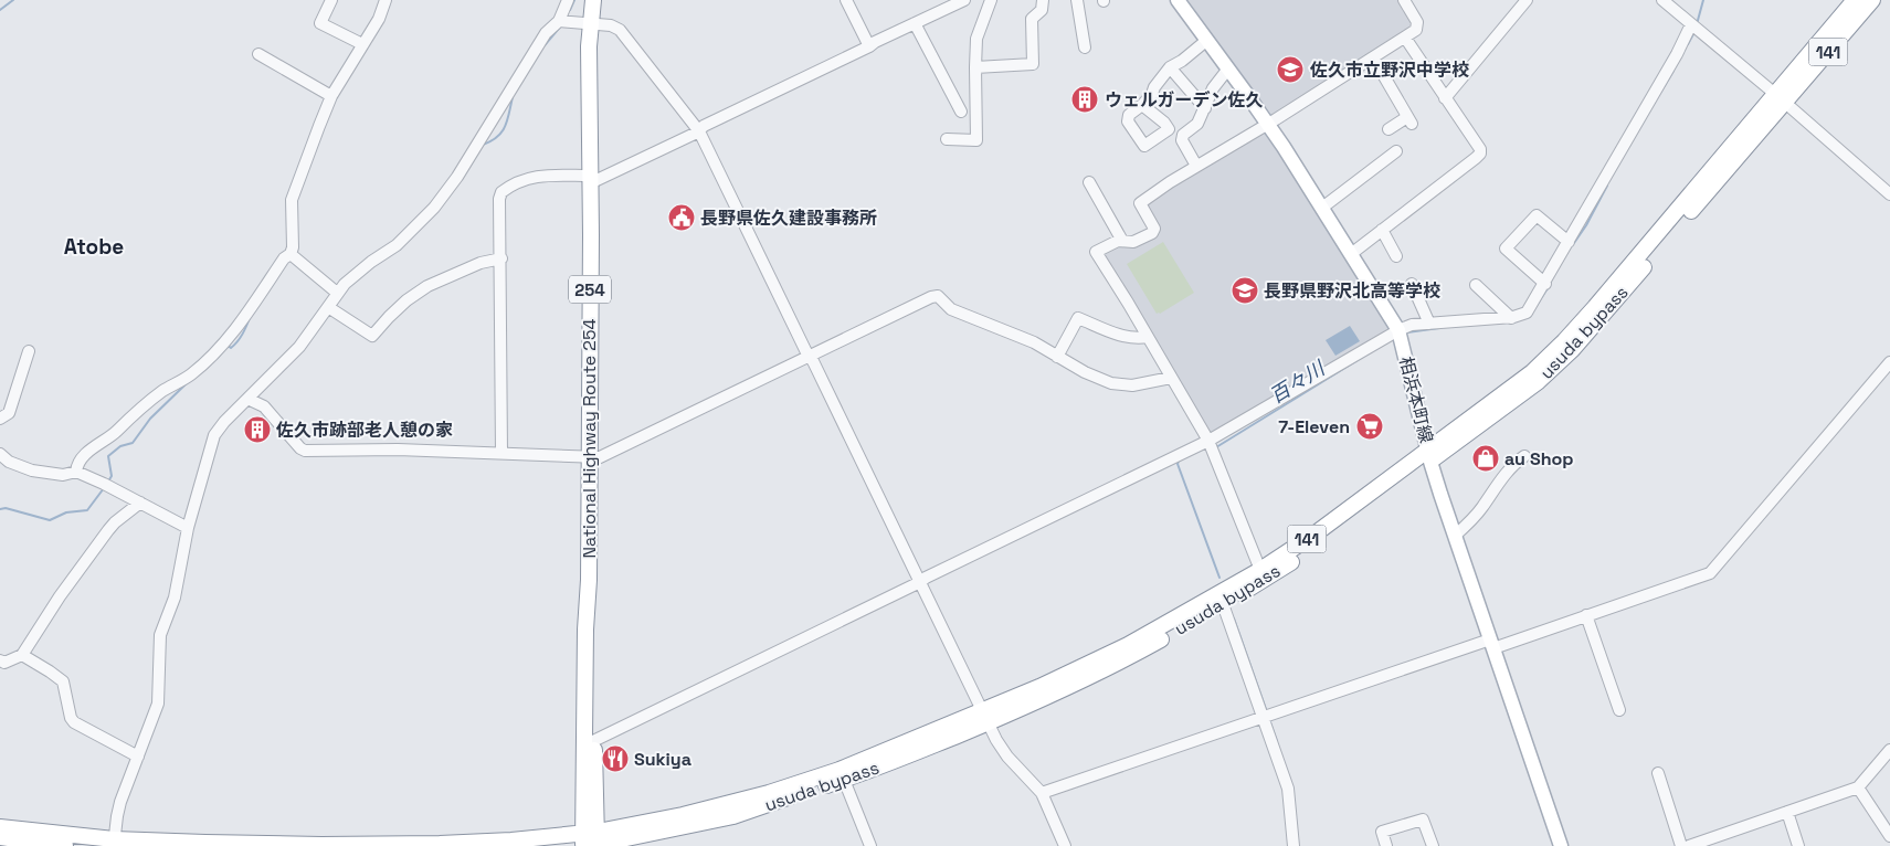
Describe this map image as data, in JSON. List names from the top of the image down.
{
  "streets": {
    "highway": [
      "141",
      "254",
      "usuda bypass",
      "National Highway Route 254"
    ],
    "main road": ["相浜本町線"]
  },
  "crossings": [
    ["141", "usuda bypass"],
    ["141", "National Highway Route 254"],
    ["usuda bypass", "相浜本町線"],
    ["usuda bypass", "National Highway Route 254"]
  ],
  "districts": ["Atobe"],
  "water": ["百々川"],
  "places": {
    "school or university": ["佐久市立野沢中学校", "長野県野沢北高等学校"],
    "building": ["ウェルガーデン佐久", "佐久市跡部老人憩の家"],
    "public building": ["長野県佐久建設事務所"],
    "supermarket": ["7-Eleven"],
    "shop": ["au Shop"],
    "restaurant": ["Sukiya"]
  }
}
